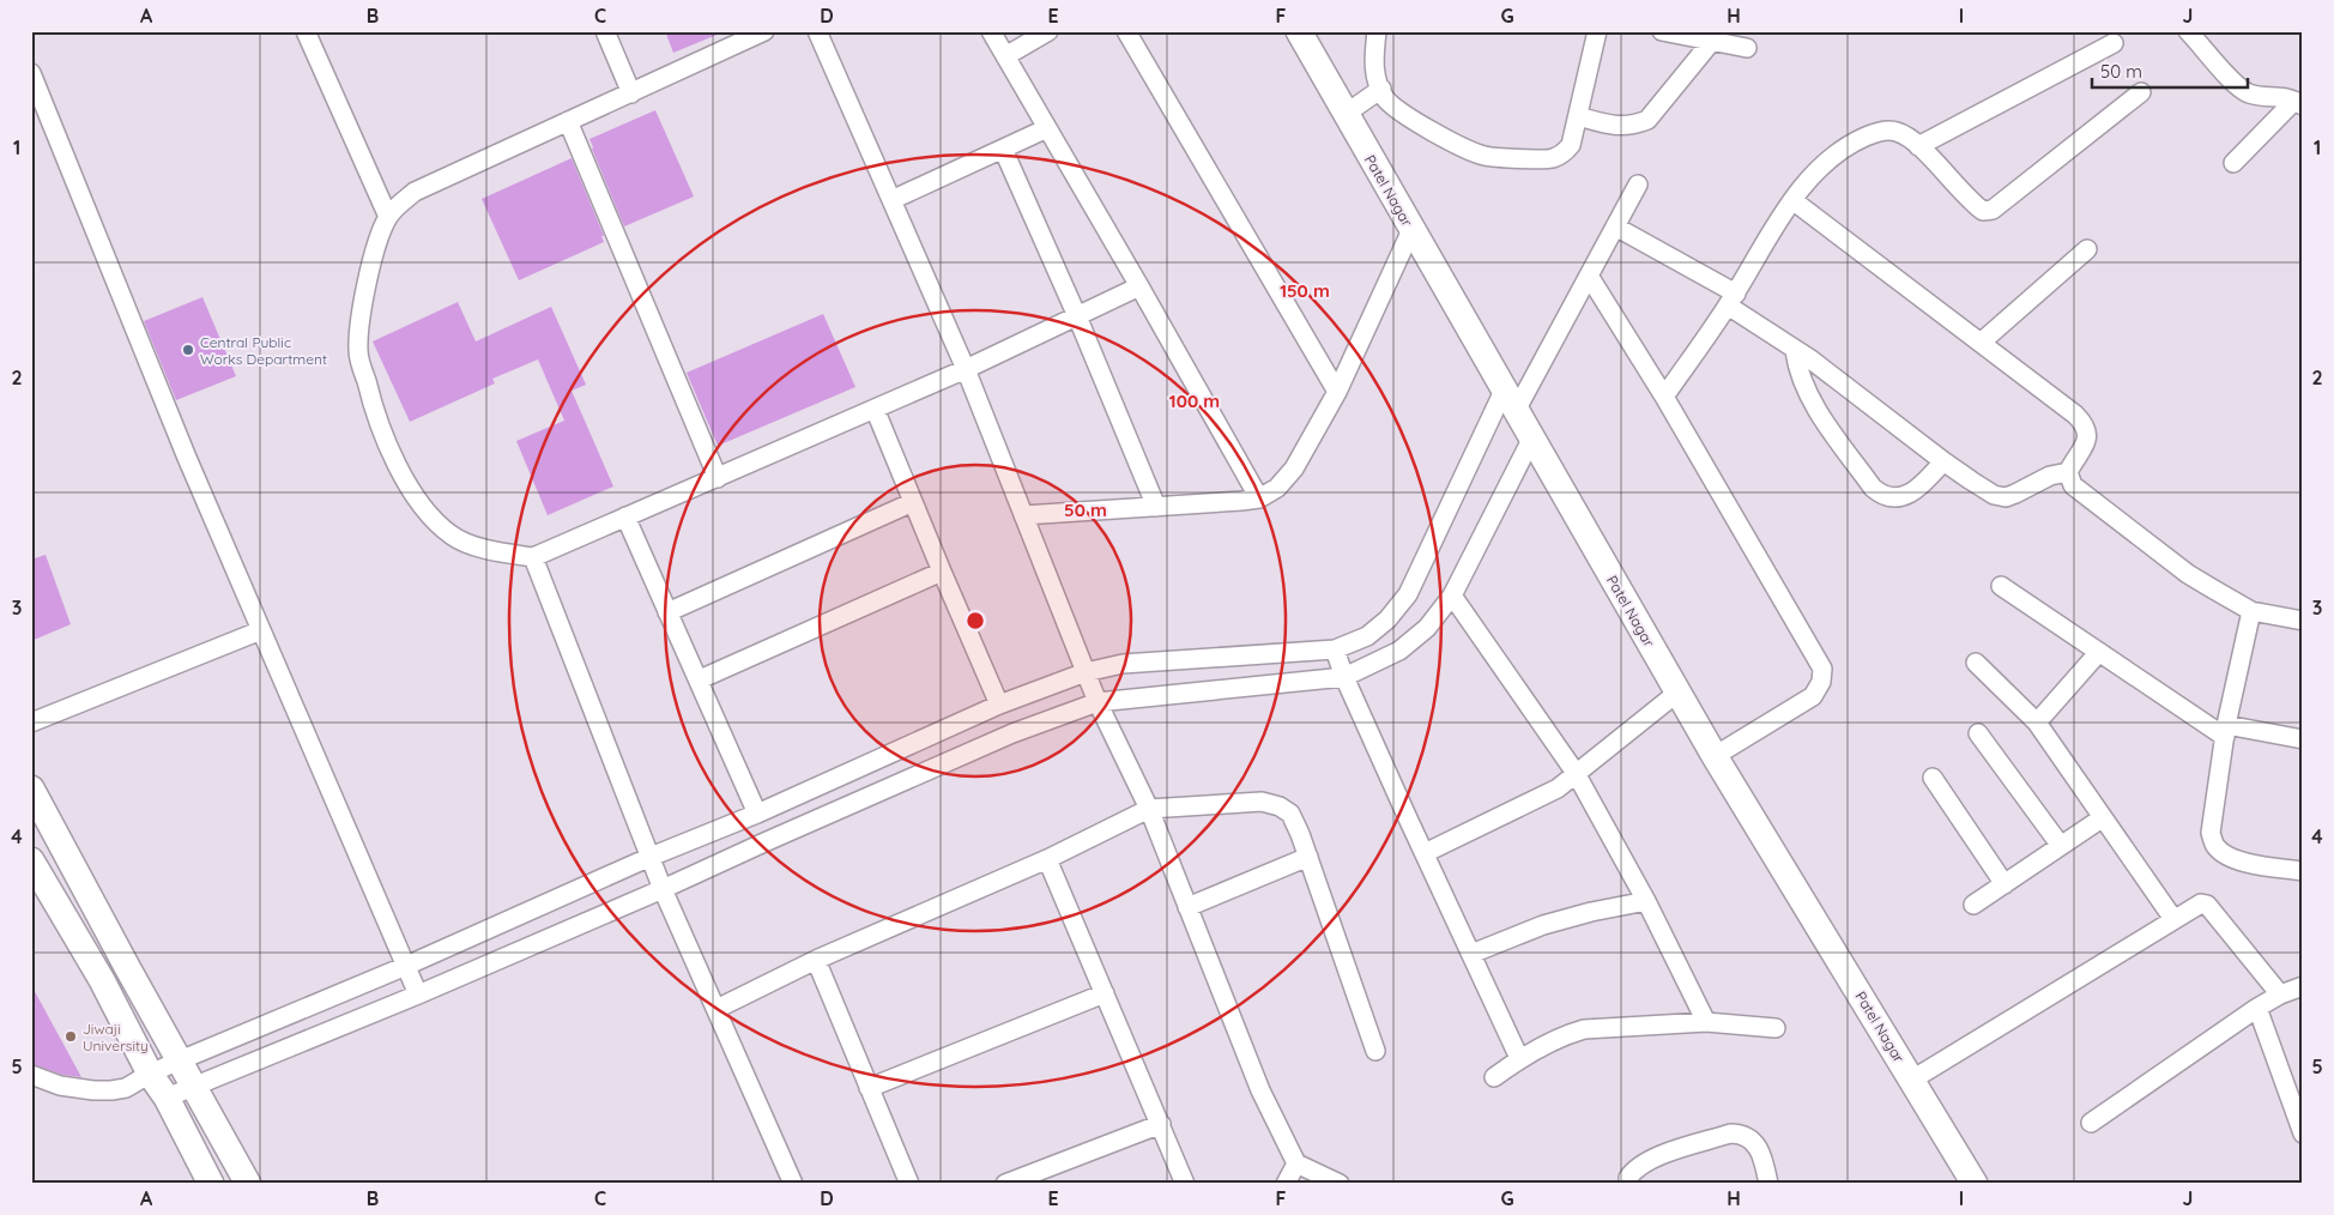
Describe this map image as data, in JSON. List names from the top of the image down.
{
  "streets": {
    "street": ["Patel Nagar"]
  },
  "places": ["Central Public Works Department", "Jiwaji University"],
  "scale_bar": "50 m",
  "grid": {
    "columns": [
      "A",
      "B",
      "C",
      "D",
      "E",
      "F",
      "G",
      "H",
      "I",
      "J"
    ],
    "rows": [
      "1",
      "2",
      "3",
      "4",
      "5"
    ]
  },
  "rings": ["150 m", "100 m", "50 m"]
}
